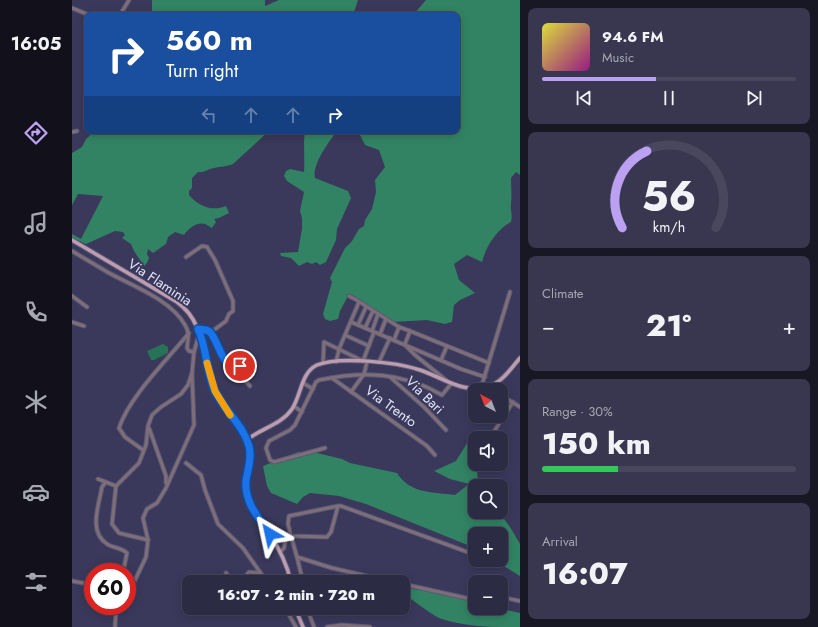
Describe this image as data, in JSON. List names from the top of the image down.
{
  "streets": {
    "main road": ["Via Flaminia"],
    "street": ["Via Bari", "Via Trento"]
  },
  "north": "top left",
  "page": {
    "tabs": "16:05",
    "turn": ["560 m", "Turn right"],
    "song": ["94.6 FM", "Music"],
    "tile": [
      "Climate",
      ["Range · 30%", "150 km"],
      ["Arrival", "16:07"]
    ],
    "heat": ["−", "21°", "+"],
    "map_buttons": ["+", "−"],
    "limit": "60",
    "trip": "16:07 · 2 min · 720 m",
    "gauge": ["56", "km/h"]
  }
}
